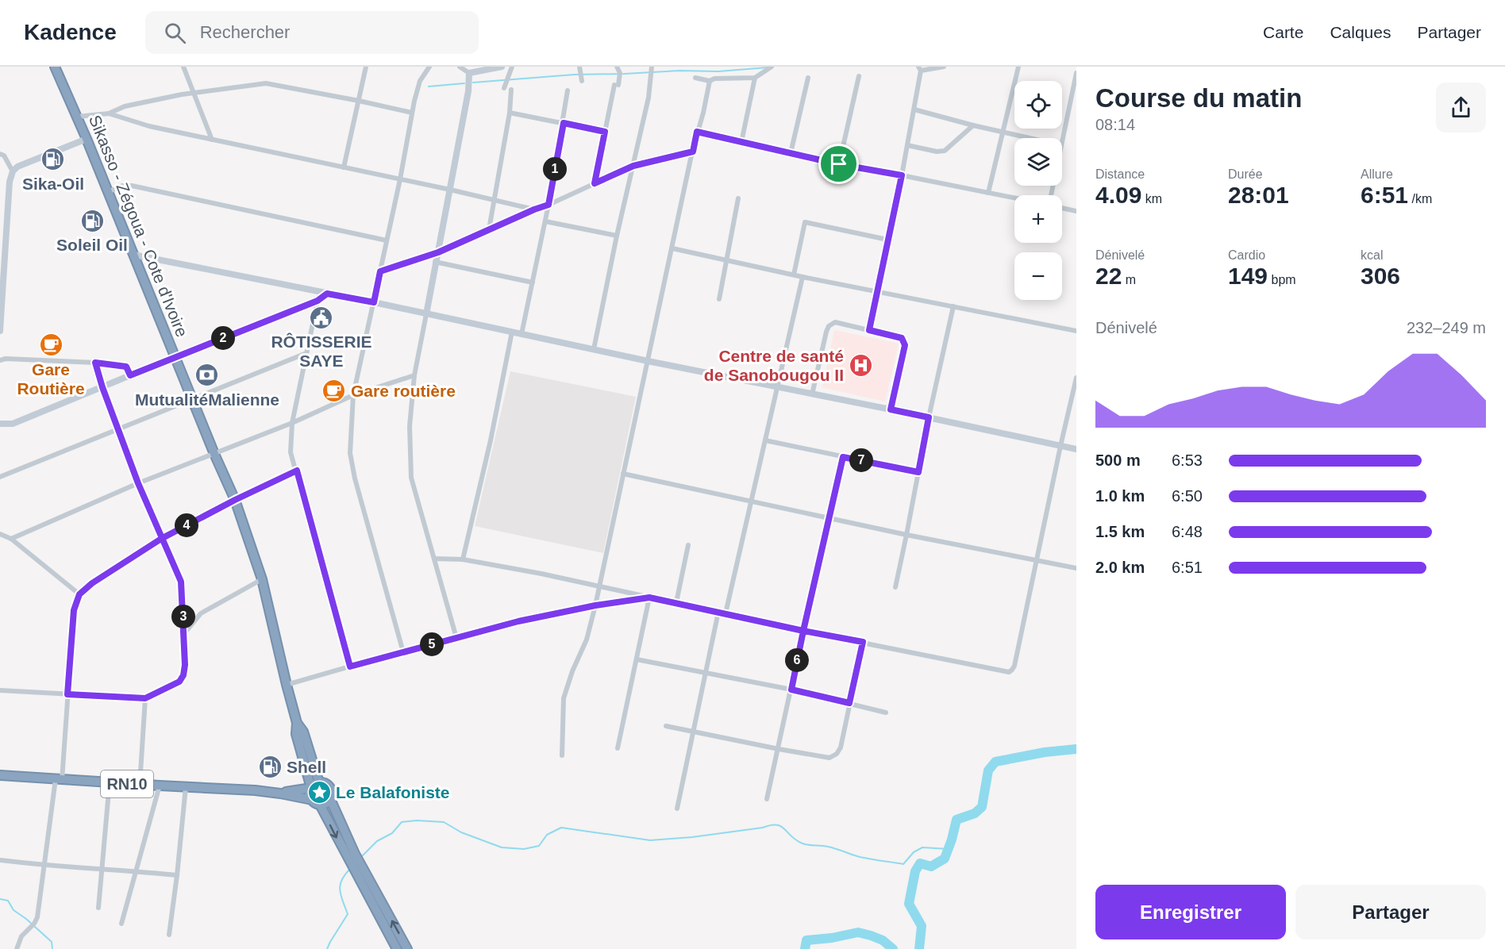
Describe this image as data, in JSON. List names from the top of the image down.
{
  "streets": {
    "highway": ["Sikasso - Zégoua - Cote d'Ivoire", "RN10"]
  },
  "places": {
    "fuel station": ["Sika-Oil", "Soleil Oil", "Shell"],
    "public building": ["RÔTISSERIE SAYE"],
    "cafe": ["Gare Routière", "Gare routière"],
    "hospital": ["Centre de santé de Sanobougou II"],
    "bank": ["MutualitéMalienne"],
    "place": ["Le Balafoniste"]
  },
  "page": {
    "header": "Kadence",
    "search": "Rechercher",
    "nav": ["Carte", "Calques", "Partager"],
    "heading": ["Course du matin", "08:14"],
    "map_buttons": ["+", "−"],
    "stats": [
      ["Distance", "4.09 km"],
      ["Durée", "28:01"],
      ["Allure", "6:51 /km"],
      ["Dénivelé", "22 m"],
      ["Cardio", "149 bpm"],
      ["kcal", "306"]
    ],
    "pins": [
      "1",
      "2",
      "7",
      "4",
      "3",
      "5",
      "6"
    ],
    "chart": ["Dénivelé", "232–249 m"],
    "list": [
      {
        "name": "500 m",
        "note": "6:53"
      },
      {
        "name": "1.0 km",
        "note": "6:50"
      },
      {
        "name": "1.5 km",
        "note": "6:48"
      },
      {
        "name": "2.0 km",
        "note": "6:51"
      }
    ],
    "buttons": ["Enregistrer", "Partager"]
  }
}
